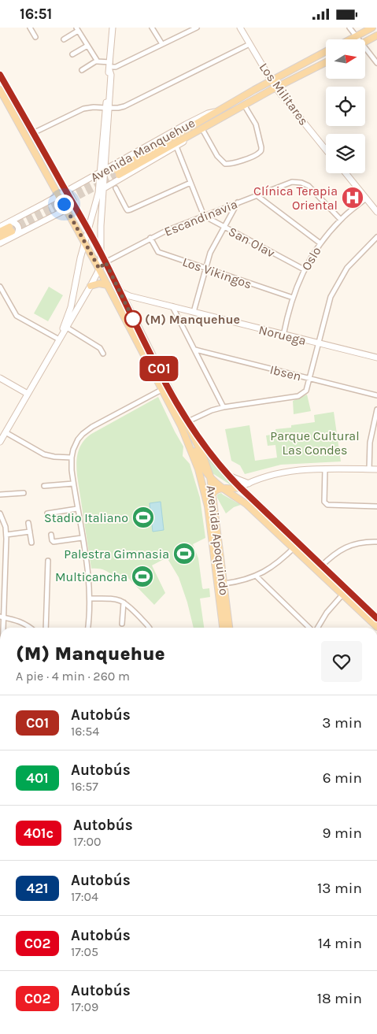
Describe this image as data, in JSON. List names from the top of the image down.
{
  "streets": {
    "main road": [
      "Los Militares",
      "Avenida Manquehue",
      "Noruega",
      "Avenida Apoquindo"
    ],
    "street": [
      "Escandinavia",
      "San Olav",
      "Oslo",
      "Los Vikingos",
      "Ibsen"
    ]
  },
  "crossings": [
    ["Los Militares", "Avenida Manquehue"],
    ["Avenida Manquehue", "Avenida Apoquindo"],
    ["Escandinavia", "San Olav"],
    ["Escandinavia", "Oslo"],
    ["Escandinavia", "Los Vikingos"],
    ["Escandinavia", "Avenida Apoquindo"],
    ["San Olav", "Oslo"],
    ["Oslo", "Los Vikingos"],
    ["Oslo", "Noruega"],
    ["Noruega", "Avenida Apoquindo"]
  ],
  "parks": ["Parque Cultural Las Condes"],
  "places": {
    "hospital": ["Clínica Terapia Oriental"],
    "other": ["(M) Manquehue"],
    "sports": ["Stadio Italiano", "Palestra Gimnasia", "Multicancha"]
  },
  "lines": ["bus line C01"],
  "north": "right",
  "page": {
    "status": "16:51",
    "on_map": "C01",
    "heading": ["(M) Manquehue", "A pie · 4 min · 260 m"],
    "list": [
      {
        "mark": "C01",
        "name": "Autobús",
        "note": "16:54",
        "value": "3 min"
      },
      {
        "mark": "401",
        "name": "Autobús",
        "note": "16:57",
        "value": "6 min"
      },
      {
        "mark": "401c",
        "name": "Autobús",
        "note": "17:00",
        "value": "9 min"
      },
      {
        "mark": "421",
        "name": "Autobús",
        "note": "17:04",
        "value": "13 min"
      },
      {
        "mark": "C02",
        "name": "Autobús",
        "note": "17:05",
        "value": "14 min"
      },
      {
        "mark": "C02",
        "name": "Autobús",
        "note": "17:09",
        "value": "18 min"
      }
    ]
  }
}
